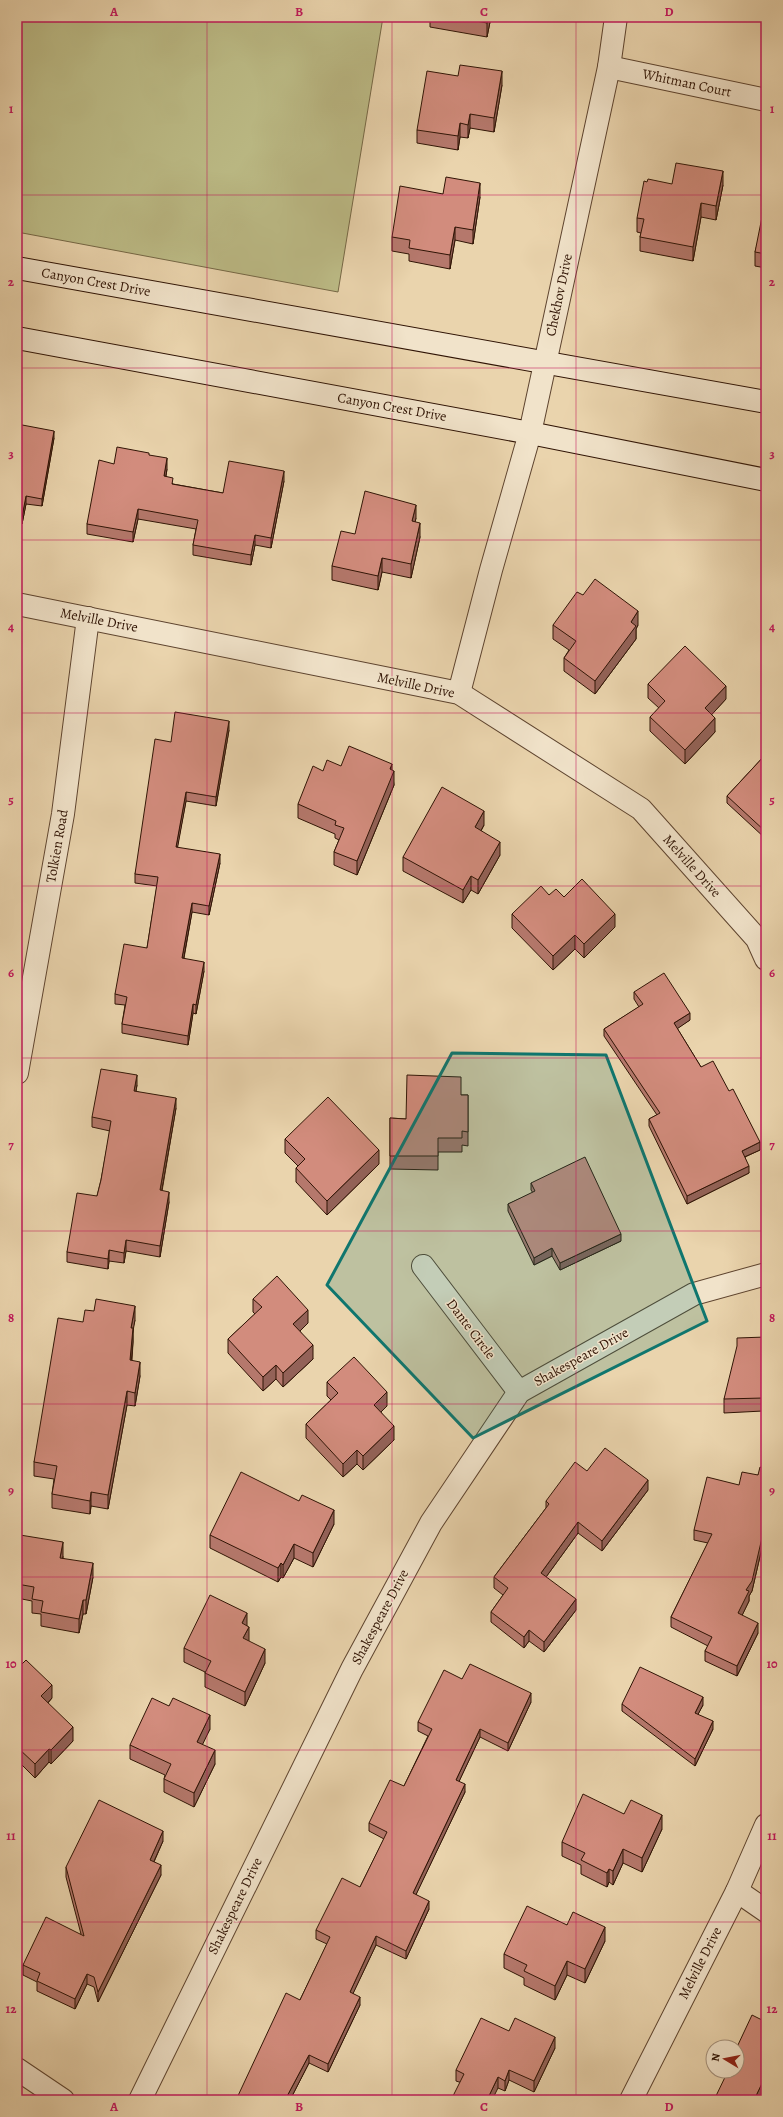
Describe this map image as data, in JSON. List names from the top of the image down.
{
  "streets": {
    "street": [
      "Whitman Court",
      "Canyon Crest Drive",
      "Chekhov Drive",
      "Melville Drive",
      "Tolkien Road",
      "Dante Circle",
      "Shakespeare Drive"
    ]
  },
  "crossings": [
    ["Whitman Court", "Chekhov Drive"],
    ["Canyon Crest Drive", "Chekhov Drive"],
    ["Chekhov Drive", "Melville Drive"],
    ["Melville Drive", "Tolkien Road"],
    ["Dante Circle", "Shakespeare Drive"]
  ],
  "north": "left",
  "grid": {
    "columns": [
      "A",
      "B",
      "C",
      "D"
    ],
    "rows": [
      "1",
      "2",
      "3",
      "4",
      "5",
      "6",
      "7",
      "8",
      "9",
      "10",
      "11",
      "12"
    ]
  }
}
